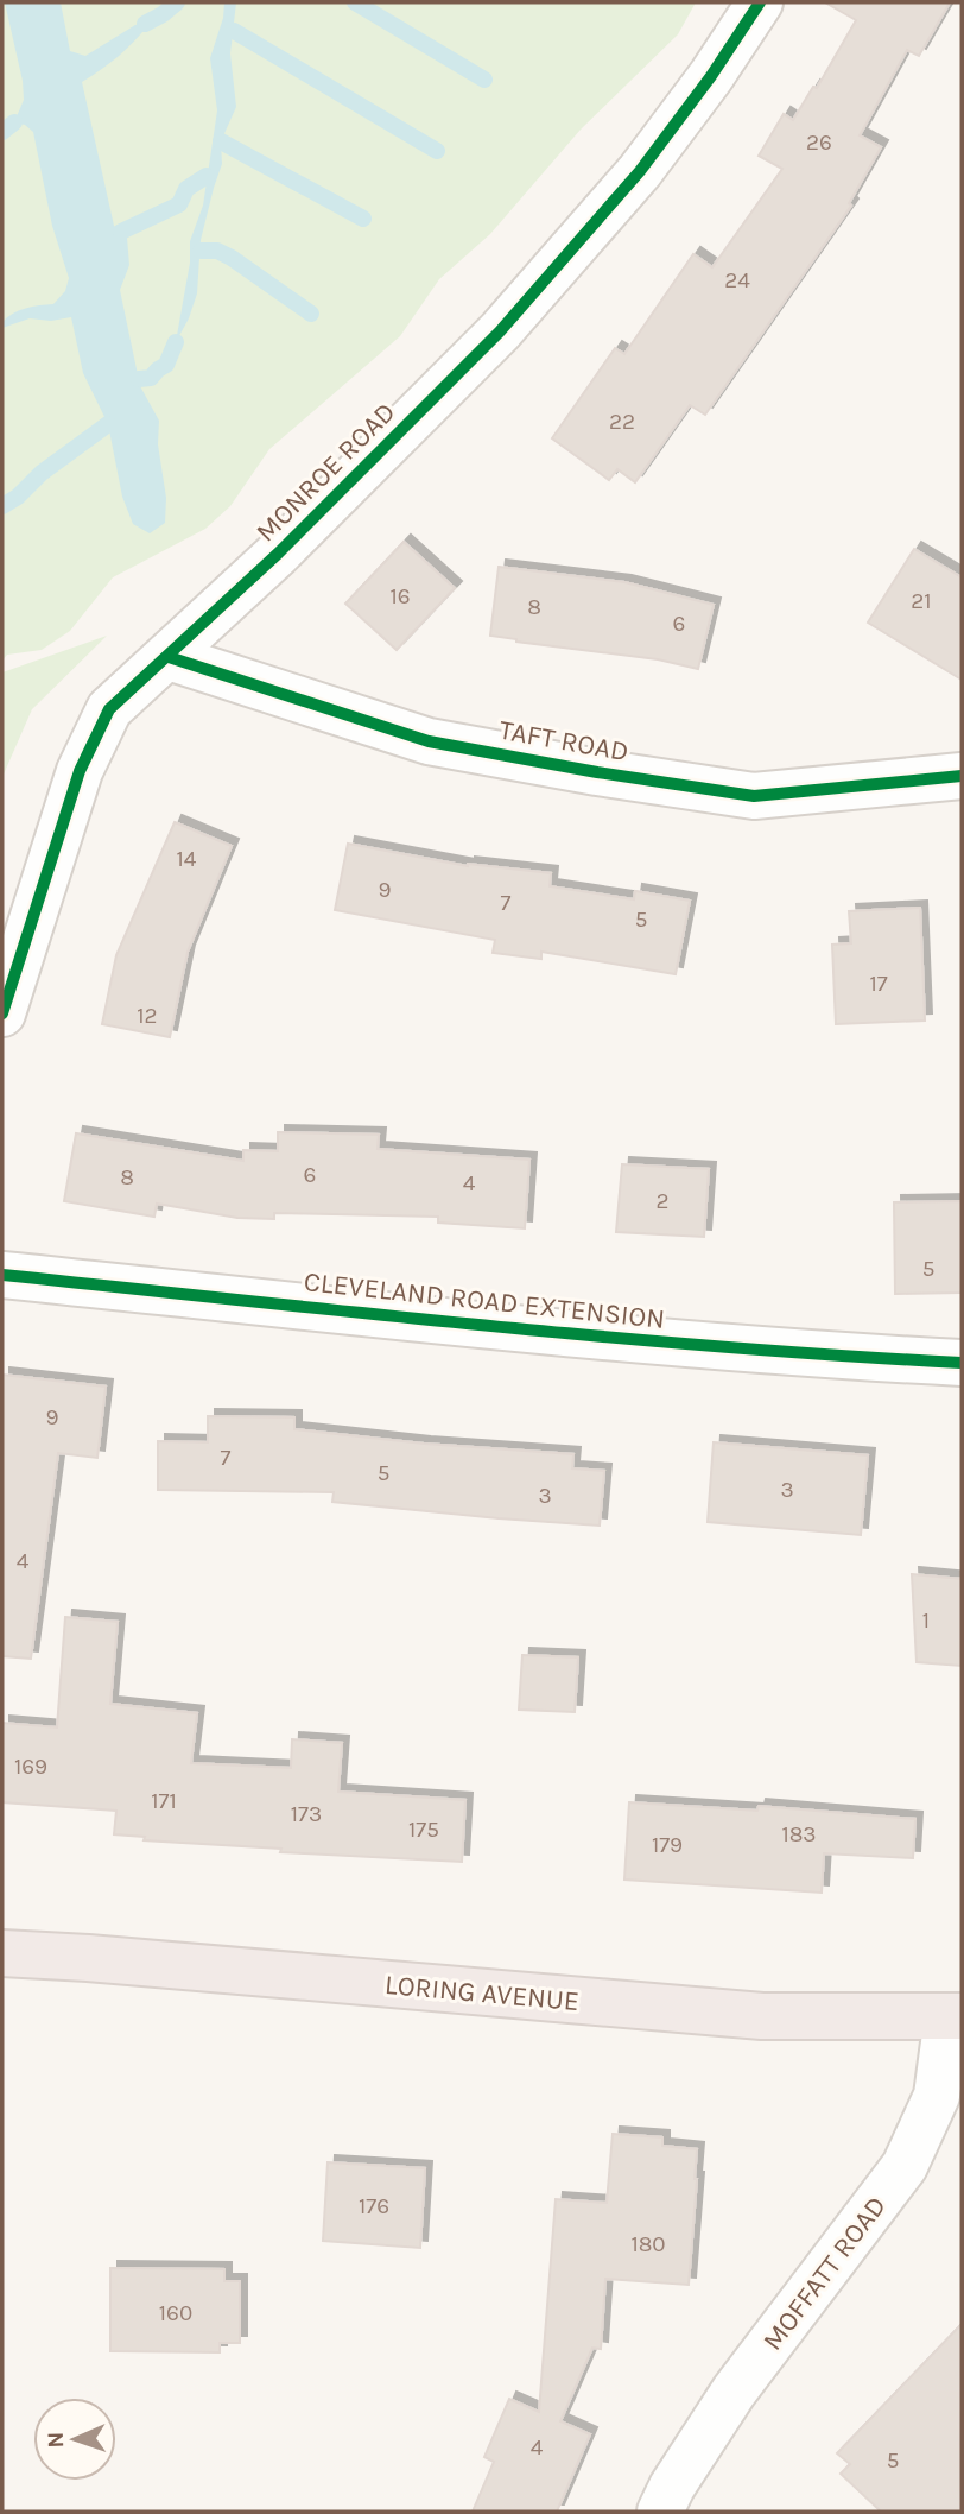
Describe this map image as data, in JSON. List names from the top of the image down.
{
  "streets": {
    "highway": ["LORING AVENUE"],
    "street": [
      "MONROE ROAD",
      "TAFT ROAD",
      "CLEVELAND ROAD EXTENSION",
      "MOFFATT ROAD"
    ]
  },
  "crossings": [
    ["MONROE ROAD", "TAFT ROAD"],
    ["LORING AVENUE", "MOFFATT ROAD"]
  ],
  "house_numbers": [
    "26",
    "24",
    "22",
    "16",
    "21",
    "8",
    "6",
    "14",
    "9",
    "7",
    "5",
    "17",
    "12",
    "6",
    "8",
    "4",
    "2",
    "5",
    "9",
    "7",
    "5",
    "3",
    "3",
    "4",
    "1",
    "169",
    "171",
    "173",
    "175",
    "183",
    "179",
    "176",
    "180",
    "160",
    "4",
    "5"
  ],
  "north": "left"
}
